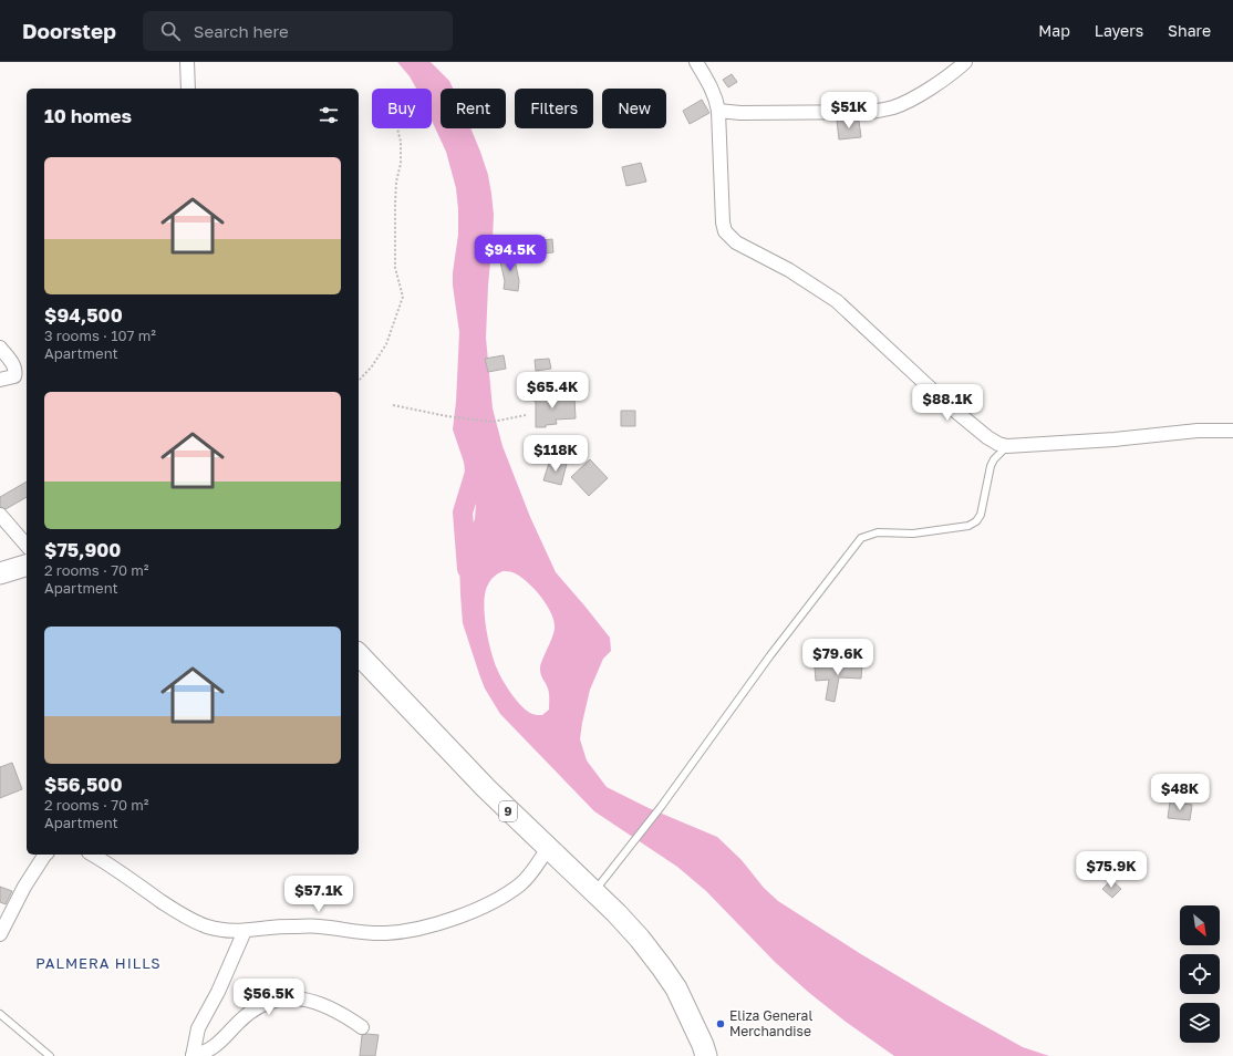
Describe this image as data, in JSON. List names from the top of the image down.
{
  "streets": {
    "highway": ["9"]
  },
  "districts": ["PALMERA HILLS"],
  "places": ["Eliza General Merchandise"],
  "north": "bottom right",
  "page": {
    "header": "Doorstep",
    "search": "Search here",
    "nav": ["Map", "Layers", "Share"],
    "chip": [
      "Buy",
      "Rent",
      "Filters",
      "New"
    ],
    "heading": "10 homes",
    "price": [
      "$51K",
      "$94.5K",
      "$65.4K",
      "$88.1K",
      "$118K",
      "$79.6K",
      "$48K",
      "$75.9K",
      "$57.1K",
      "$56.5K"
    ],
    "list": [
      {
        "name": "$94,500",
        "note": "3 rooms · 107 m² · Apartment"
      },
      {
        "name": "$75,900",
        "note": "2 rooms · 70 m² · Apartment"
      },
      {
        "name": "$56,500",
        "note": "2 rooms · 70 m² · Apartment"
      }
    ]
  }
}
